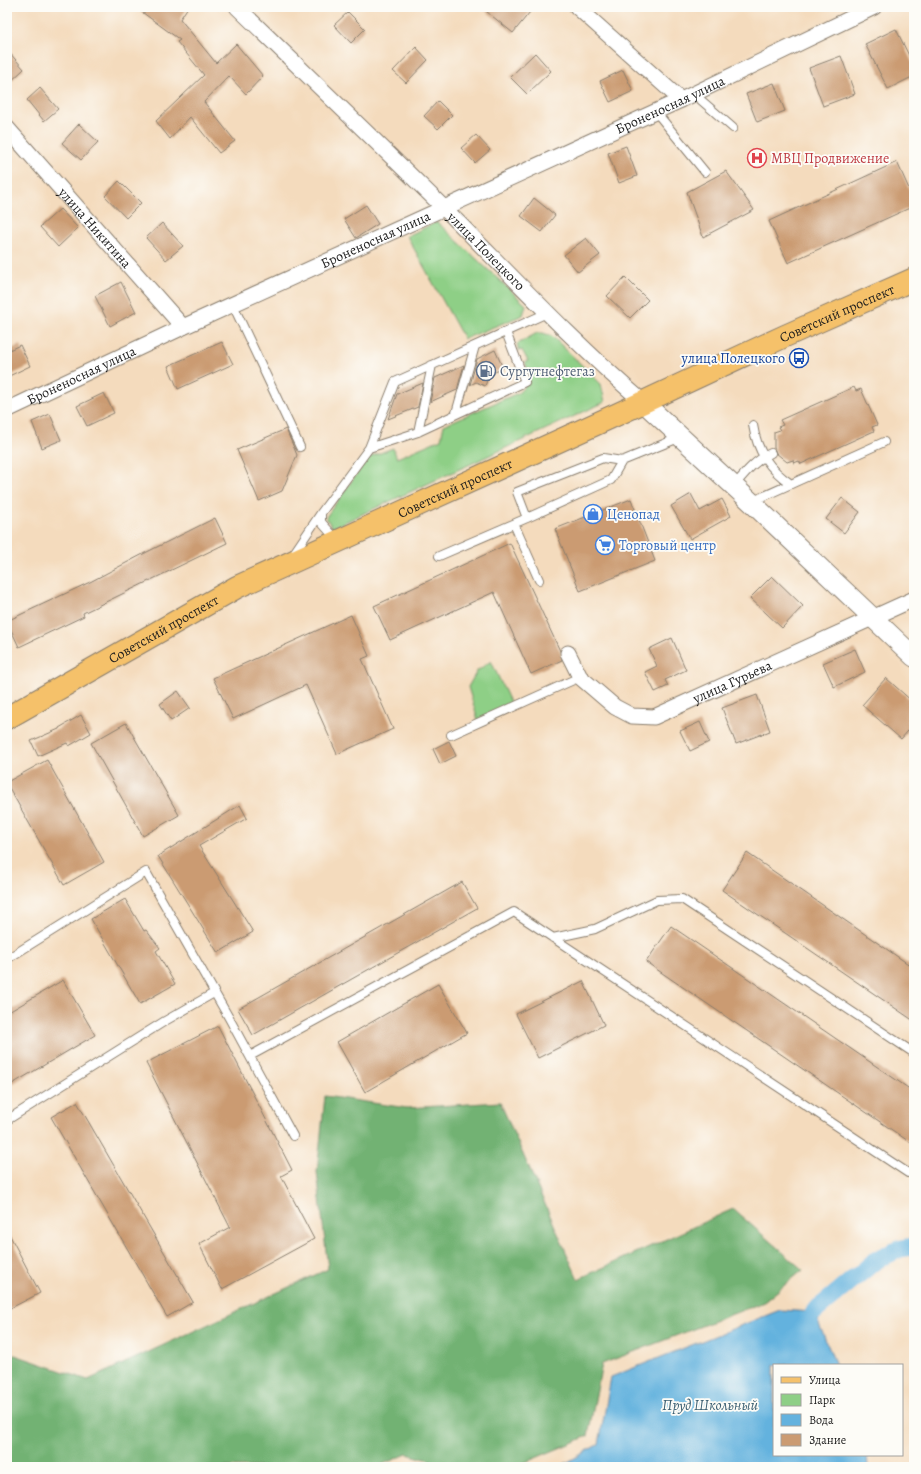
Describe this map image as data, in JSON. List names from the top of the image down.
{
  "streets": {
    "main road": ["Советский проспект"],
    "street": [
      "Броненосная улица",
      "улица Никитина",
      "улица Полецкого",
      "улица Гурьева"
    ]
  },
  "crossings": [
    ["Броненосная улица", "улица Никитина"],
    ["Броненосная улица", "улица Полецкого"],
    ["улица Полецкого", "Советский проспект"],
    ["улица Полецкого", "улица Гурьева"]
  ],
  "water": ["Пруд Школьный"],
  "places": {
    "hospital": ["МВЦ Продвижение"],
    "bus stop": ["улица Полецкого"],
    "fuel station": ["Сургутнефтегаз"],
    "shop": ["Ценопад"],
    "supermarket": ["Торговый центр"]
  },
  "legend": [
    "Улица",
    "Парк",
    "Вода",
    "Здание"
  ]
}
